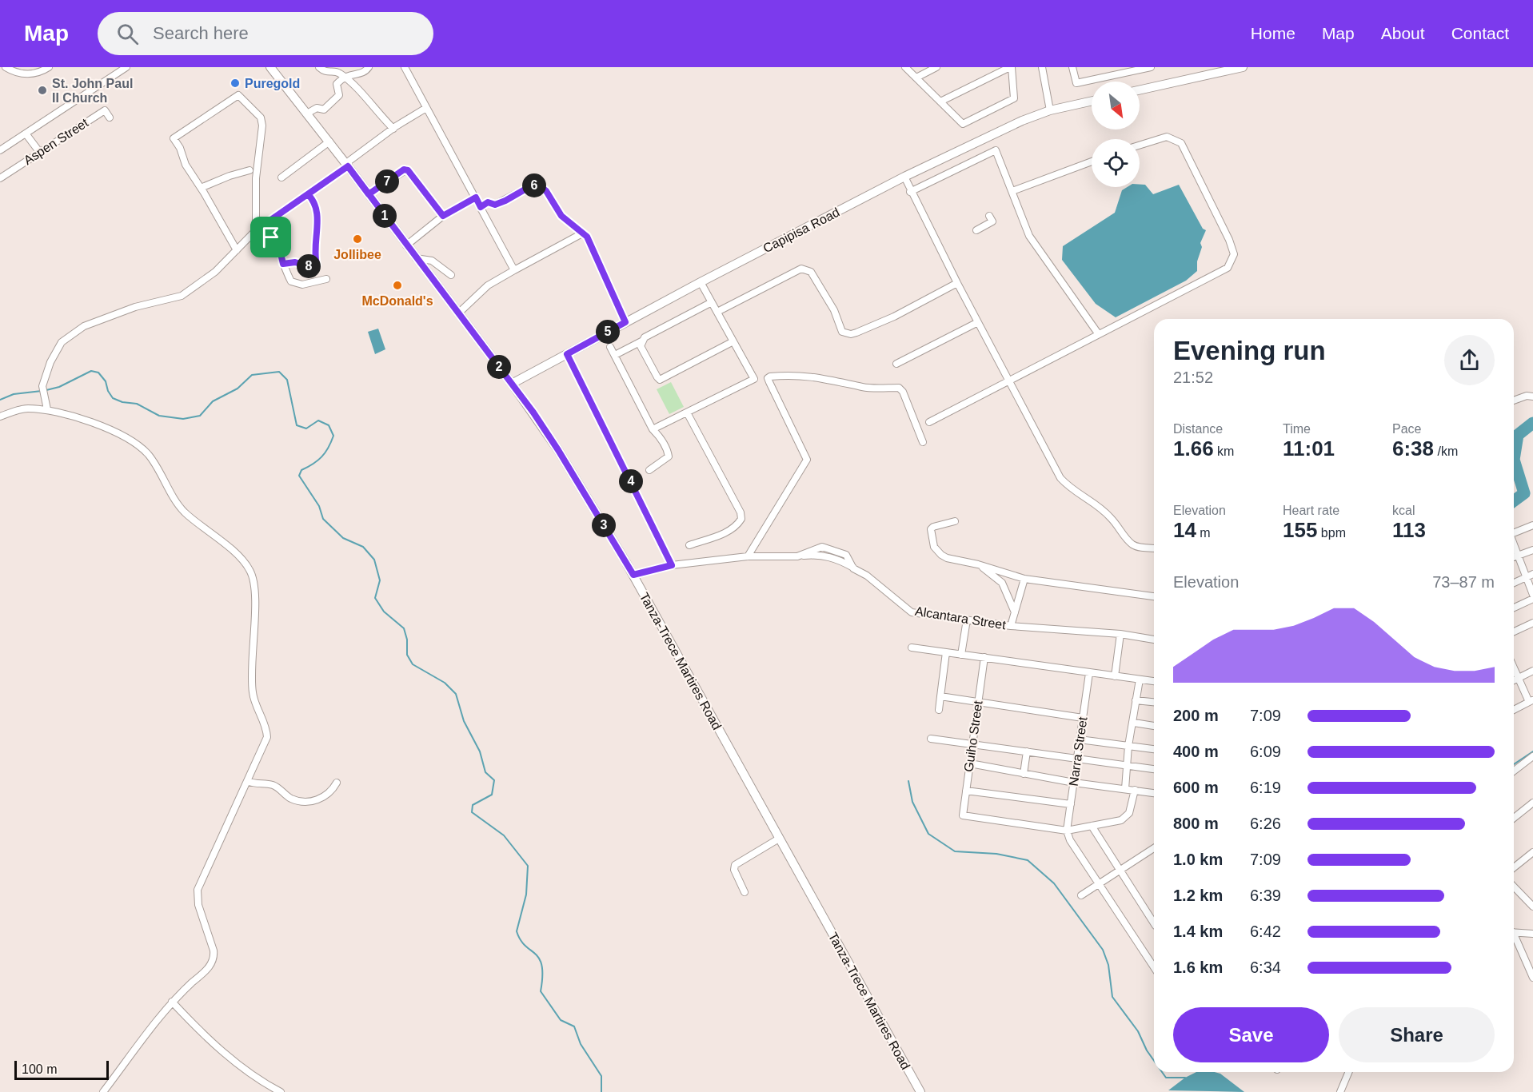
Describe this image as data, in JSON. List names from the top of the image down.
{
  "streets": {
    "main road": ["Capipisa Road", "Tanza-Trece Martires Road"],
    "street": [
      "Aspen Street",
      "Alcantara Street",
      "Guiho Street",
      "Narra Street"
    ]
  },
  "crossings": [
    ["Capipisa Road", "Tanza-Trece Martires Road"],
    ["Alcantara Street", "Tanza-Trece Martires Road"],
    ["Guiho Street", "Narra Street"]
  ],
  "places": [
    "Puregold",
    "St. John Paul II Church",
    "Jollibee",
    "McDonald's"
  ],
  "scale_bar": "100 m",
  "north": "bottom right",
  "page": {
    "header": "Map",
    "search": "Search here",
    "nav": [
      "Home",
      "Map",
      "About",
      "Contact"
    ],
    "pins": [
      "7",
      "6",
      "1",
      "8",
      "5",
      "2",
      "4",
      "3"
    ],
    "heading": ["Evening run", "21:52"],
    "stats": [
      ["Distance", "1.66 km"],
      ["Time", "11:01"],
      ["Pace", "6:38 /km"],
      ["Elevation", "14 m"],
      ["Heart rate", "155 bpm"],
      ["kcal", "113"]
    ],
    "chart": ["Elevation", "73–87 m"],
    "list": [
      {
        "name": "200 m",
        "note": "7:09"
      },
      {
        "name": "400 m",
        "note": "6:09"
      },
      {
        "name": "600 m",
        "note": "6:19"
      },
      {
        "name": "800 m",
        "note": "6:26"
      },
      {
        "name": "1.0 km",
        "note": "7:09"
      },
      {
        "name": "1.2 km",
        "note": "6:39"
      },
      {
        "name": "1.4 km",
        "note": "6:42"
      },
      {
        "name": "1.6 km",
        "note": "6:34"
      }
    ],
    "buttons": ["Save", "Share"],
    "scale": "100 m"
  }
}
